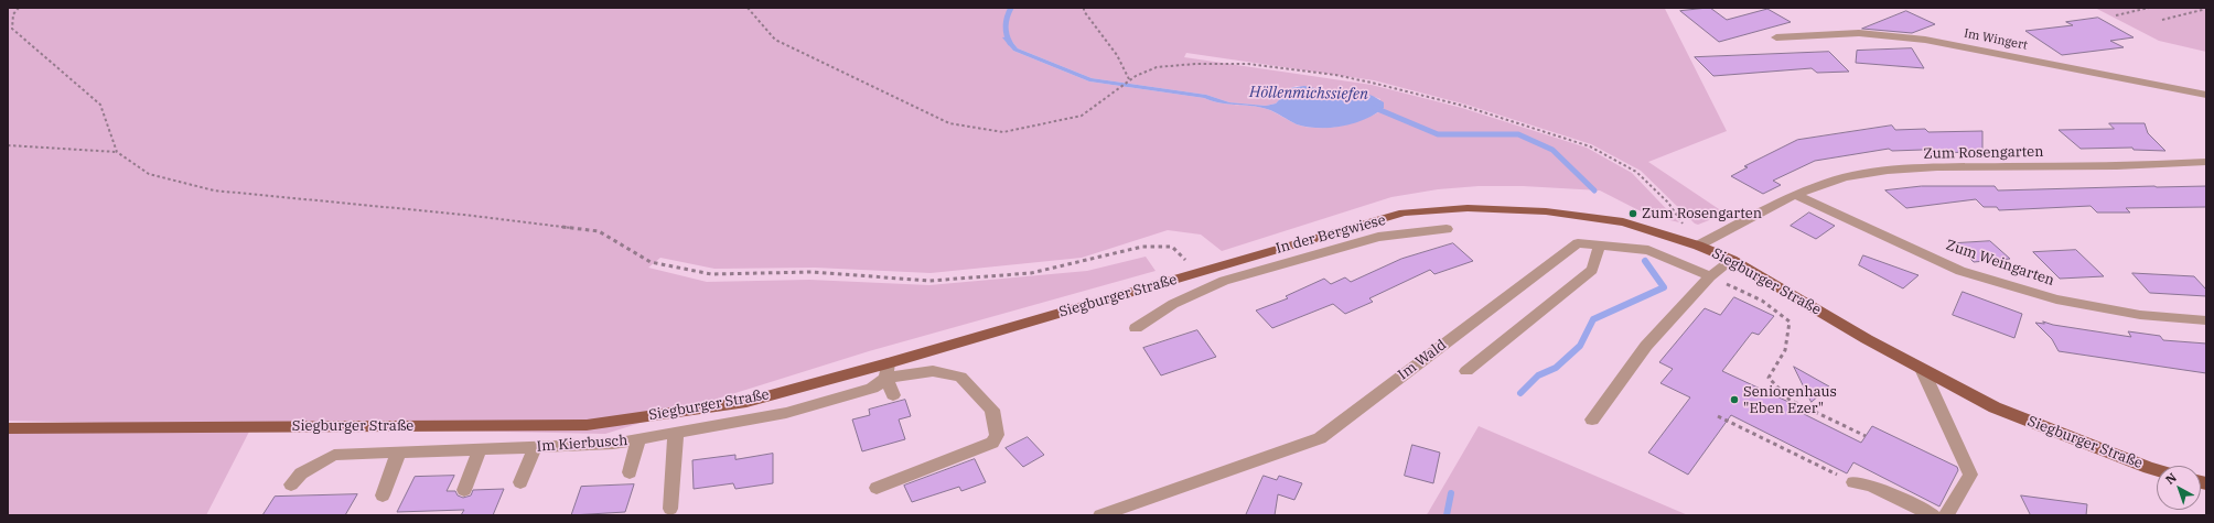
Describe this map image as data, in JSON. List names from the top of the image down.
{
  "streets": {
    "main road": ["Siegburger Straße"],
    "street": [
      "Im Wingert",
      "Zum Rosengarten",
      "In der Bergwiese",
      "Zum Weingarten",
      "Im Wald",
      "Im Kierbusch"
    ]
  },
  "crossings": [
    ["Zum Rosengarten", "Zum Weingarten"],
    ["Zum Rosengarten", "Siegburger Straße"],
    ["Siegburger Straße", "Im Kierbusch"]
  ],
  "water": ["Höllenmichssiefen"],
  "places": ["Zum Rosengarten", "Seniorenhaus \"Eben Ezer\""],
  "north": "top left"
}
